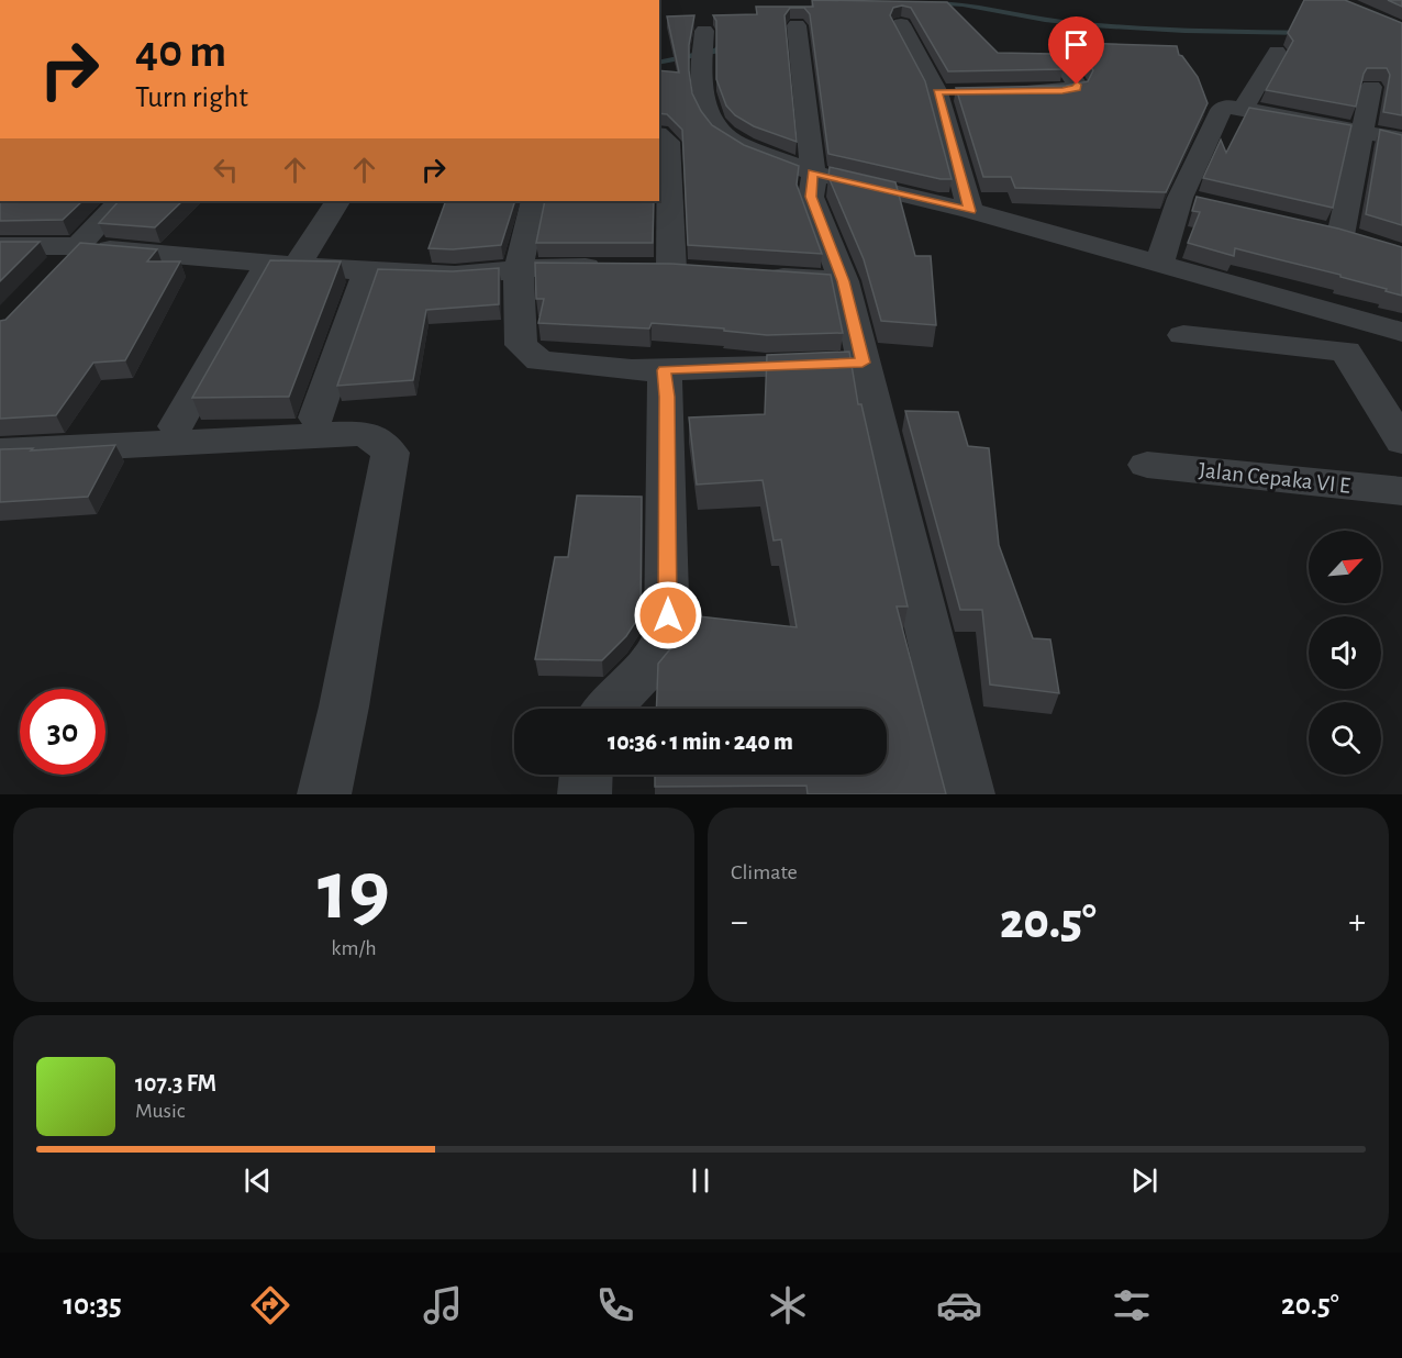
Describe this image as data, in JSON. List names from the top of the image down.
{
  "streets": {
    "street": ["Jalan Cepaka VI E"]
  },
  "north": "top right",
  "page": {
    "turn": ["40 m", "Turn right"],
    "limit": "30",
    "trip": "10:36 · 1 min · 240 m",
    "tile": [
      ["19", "km/h"],
      "Climate"
    ],
    "heat": ["−", "20.5°", "+"],
    "song": ["107.3 FM", "Music"],
    "tabs": ["10:35", "20.5°"]
  }
}
